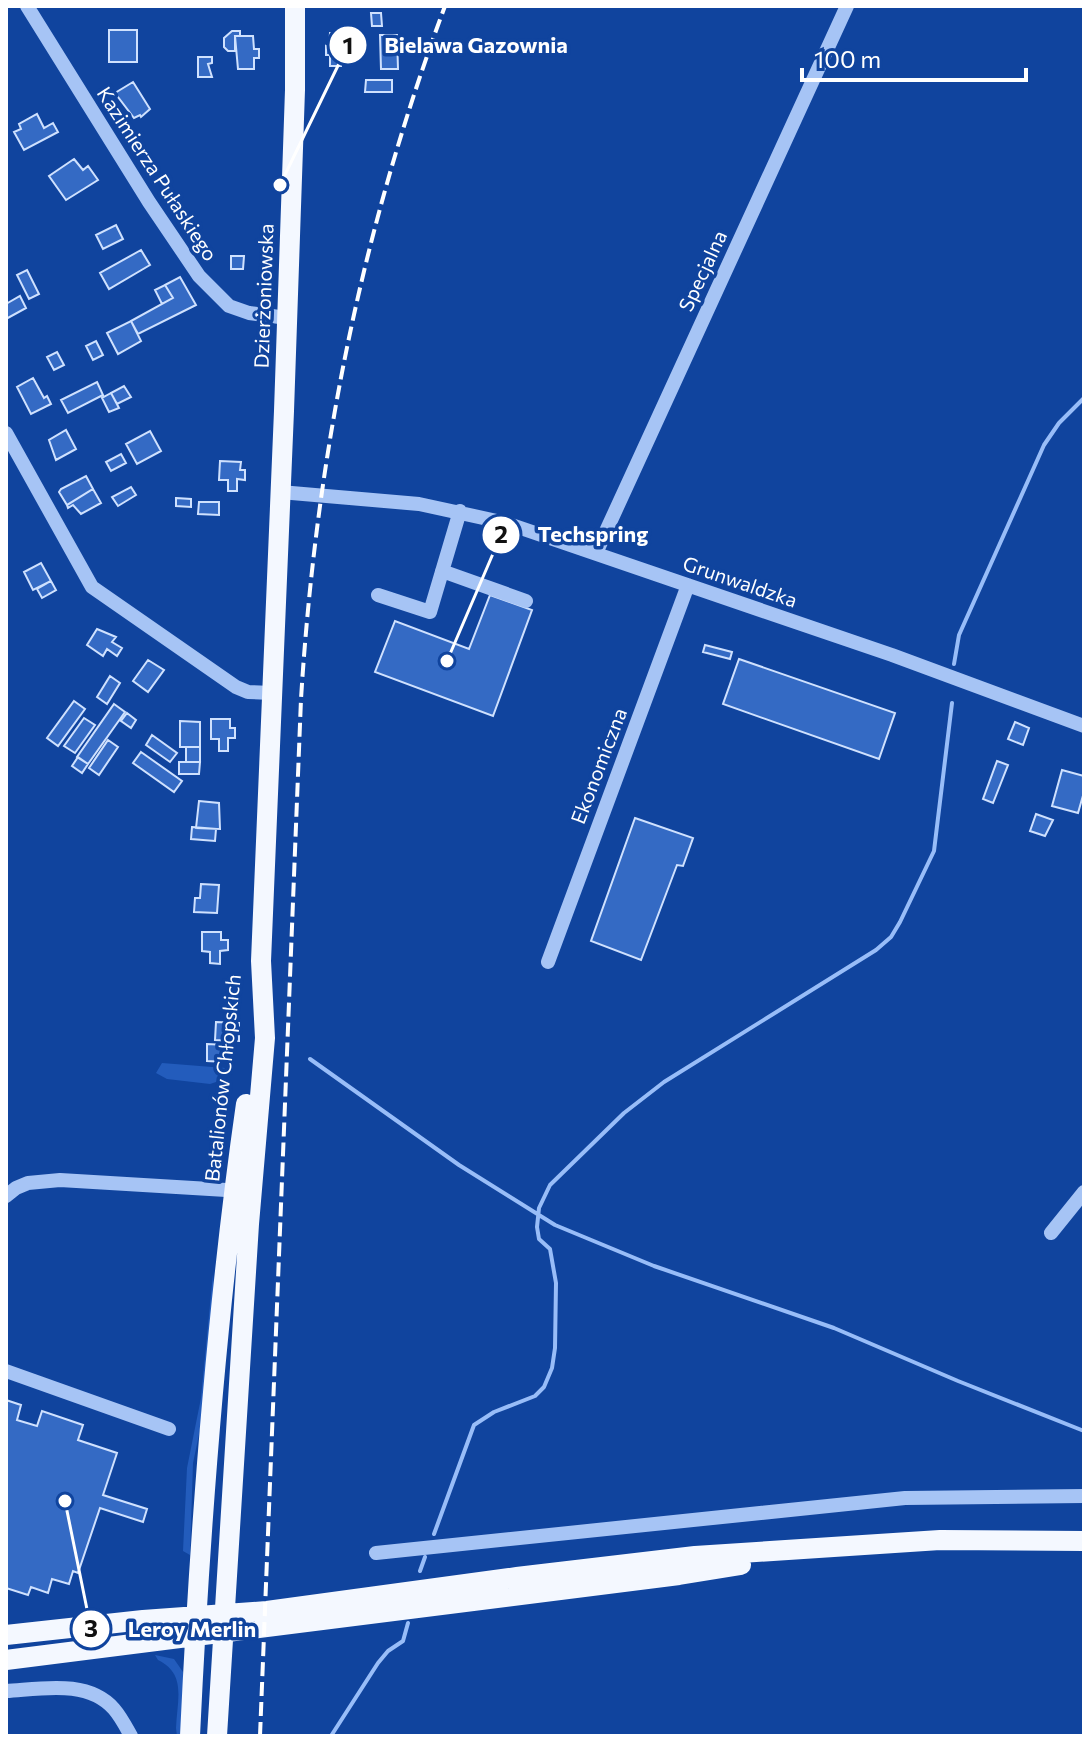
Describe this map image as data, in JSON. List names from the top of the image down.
{
  "streets": {
    "main road": ["Dzierżoniowska", "Batalionów Chłopskich"],
    "street": [
      "Kazimierza Pułaskiego",
      "Specjalna",
      "Grunwaldzka",
      "Ekonomiczna"
    ]
  },
  "crossings": [
    ["Kazimierza Pułaskiego", "Dzierżoniowska"],
    ["Specjalna", "Grunwaldzka"],
    ["Dzierżoniowska", "Grunwaldzka"],
    ["Dzierżoniowska", "Batalionów Chłopskich"],
    ["Grunwaldzka", "Ekonomiczna"]
  ],
  "places": ["Bielawa Gazownia", "Techspring", "Leroy Merlin"],
  "scale_bar": "100 m"
}
